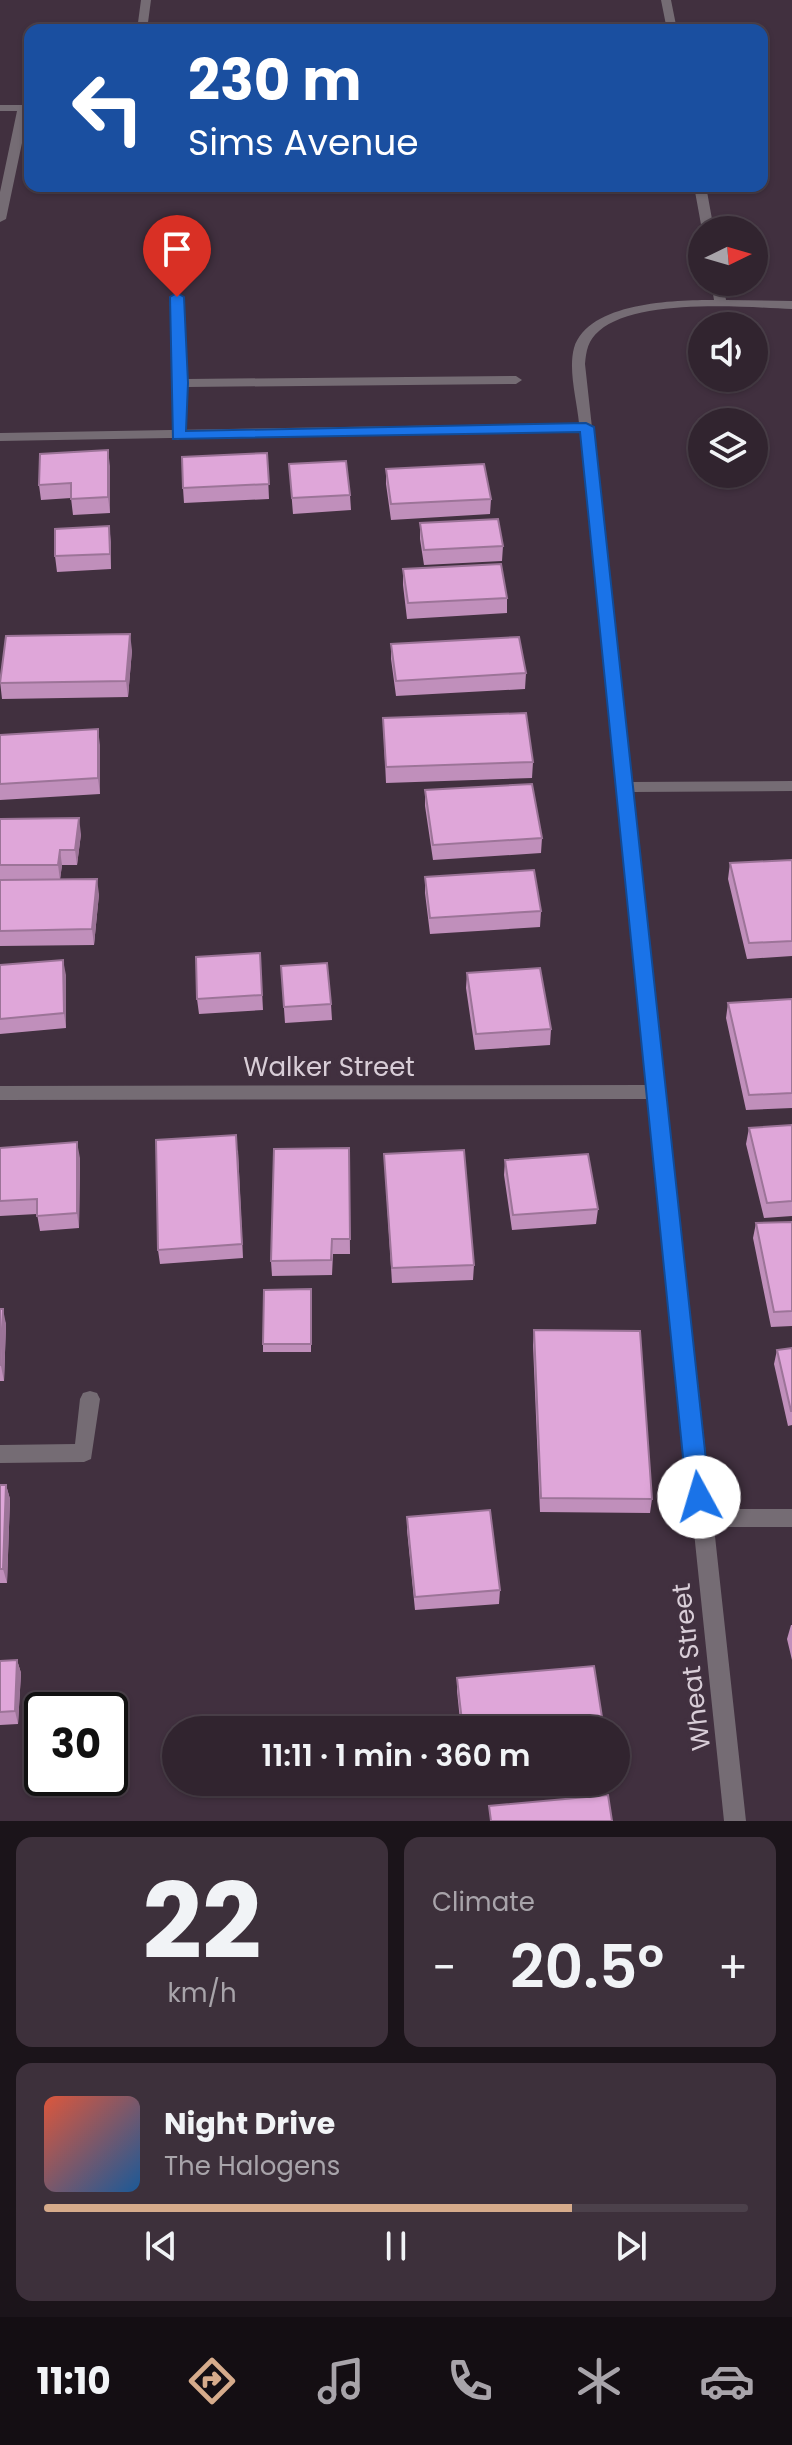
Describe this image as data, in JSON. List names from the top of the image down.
{
  "streets": {
    "street": ["Walker Street", "Wheat Street"]
  },
  "crossings": [
    ["Walker Street", "Wheat Street"]
  ],
  "north": "right",
  "page": {
    "turn": ["230 m", "Sims Avenue"],
    "limit": "30",
    "trip": "11:11 · 1 min · 360 m",
    "tile": [
      ["22", "km/h"],
      "Climate"
    ],
    "heat": ["−", "20.5°", "+"],
    "song": ["Night Drive", "The Halogens"],
    "tabs": "11:10"
  }
}
